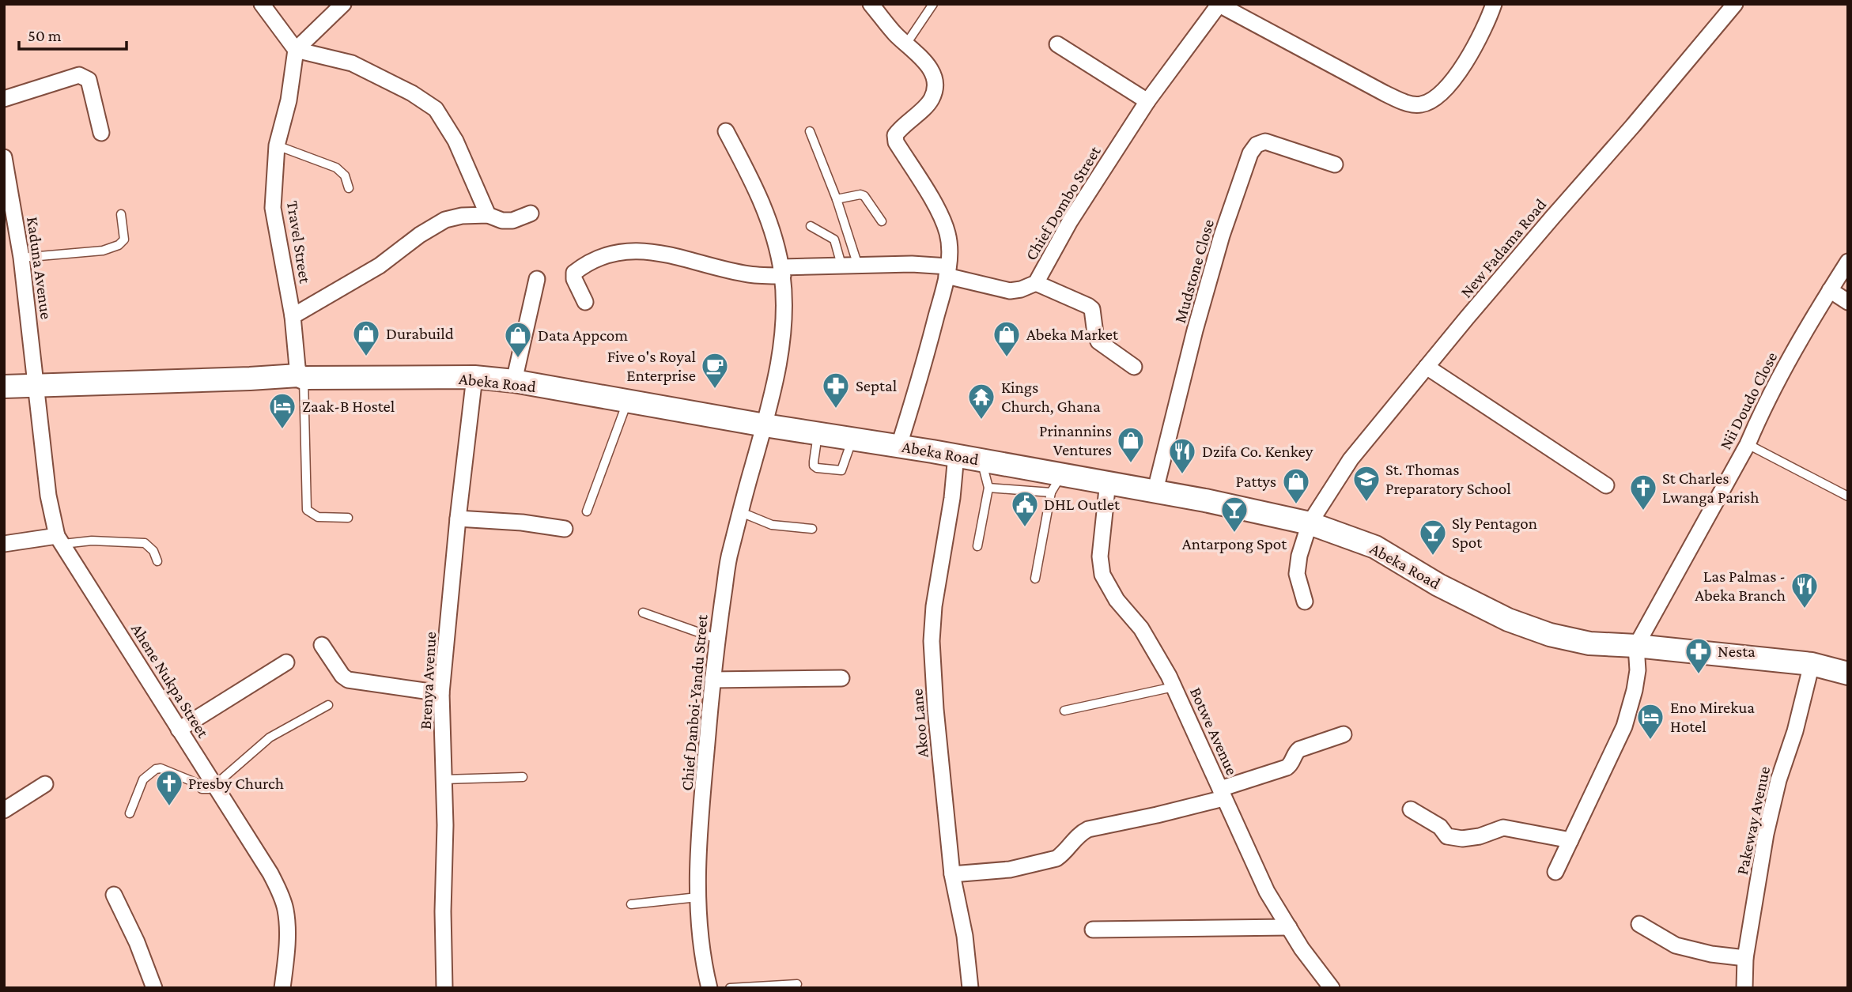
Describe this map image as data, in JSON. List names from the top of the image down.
{
  "streets": {
    "street": [
      "Chief Dombo Street",
      "Travel Street",
      "New Fadama Road",
      "Kaduna Avenue",
      "Mudstone Close",
      "Abeka Road",
      "Nii Doudo Close",
      "Ahene Nukpa Street",
      "Brenya Avenue",
      "Chief Danboi-Yandu Street",
      "Akoo Lane",
      "Botwe Avenue",
      "Pakeway Avenue"
    ]
  },
  "crossings": [
    ["Chief Dombo Street", "Chief Danboi-Yandu Street"],
    ["Travel Street", "Abeka Road"],
    ["New Fadama Road", "Abeka Road"],
    ["Kaduna Avenue", "Abeka Road"],
    ["Kaduna Avenue", "Ahene Nukpa Street"],
    ["Mudstone Close", "Abeka Road"],
    ["Abeka Road", "Nii Doudo Close"],
    ["Abeka Road", "Ahene Nukpa Street"],
    ["Abeka Road", "Brenya Avenue"],
    ["Abeka Road", "Chief Danboi-Yandu Street"],
    ["Abeka Road", "Akoo Lane"],
    ["Abeka Road", "Botwe Avenue"],
    ["Abeka Road", "Pakeway Avenue"]
  ],
  "places": {
    "shop": [
      "Durabuild",
      "Abeka Market",
      "Data Appcom",
      "Prinannins Ventures",
      "Pattys"
    ],
    "cafe": ["Five o's Royal Enterprise"],
    "pharmacy": ["Septal", "Nesta"],
    "temple": ["Kings Church, Ghana"],
    "hotel": ["Zaak-B Hostel", "Eno Mirekua Hotel"],
    "restaurant": ["Dzifa Co. Kenkey", "Las Palmas - Abeka Branch"],
    "school or university": ["St. Thomas Preparatory School"],
    "church": ["St Charles Lwanga Parish", "Presby Church"],
    "public building": ["DHL Outlet"],
    "bar": ["Antarpong Spot", "Sly Pentagon Spot"]
  },
  "scale_bar": "50 m"
}
